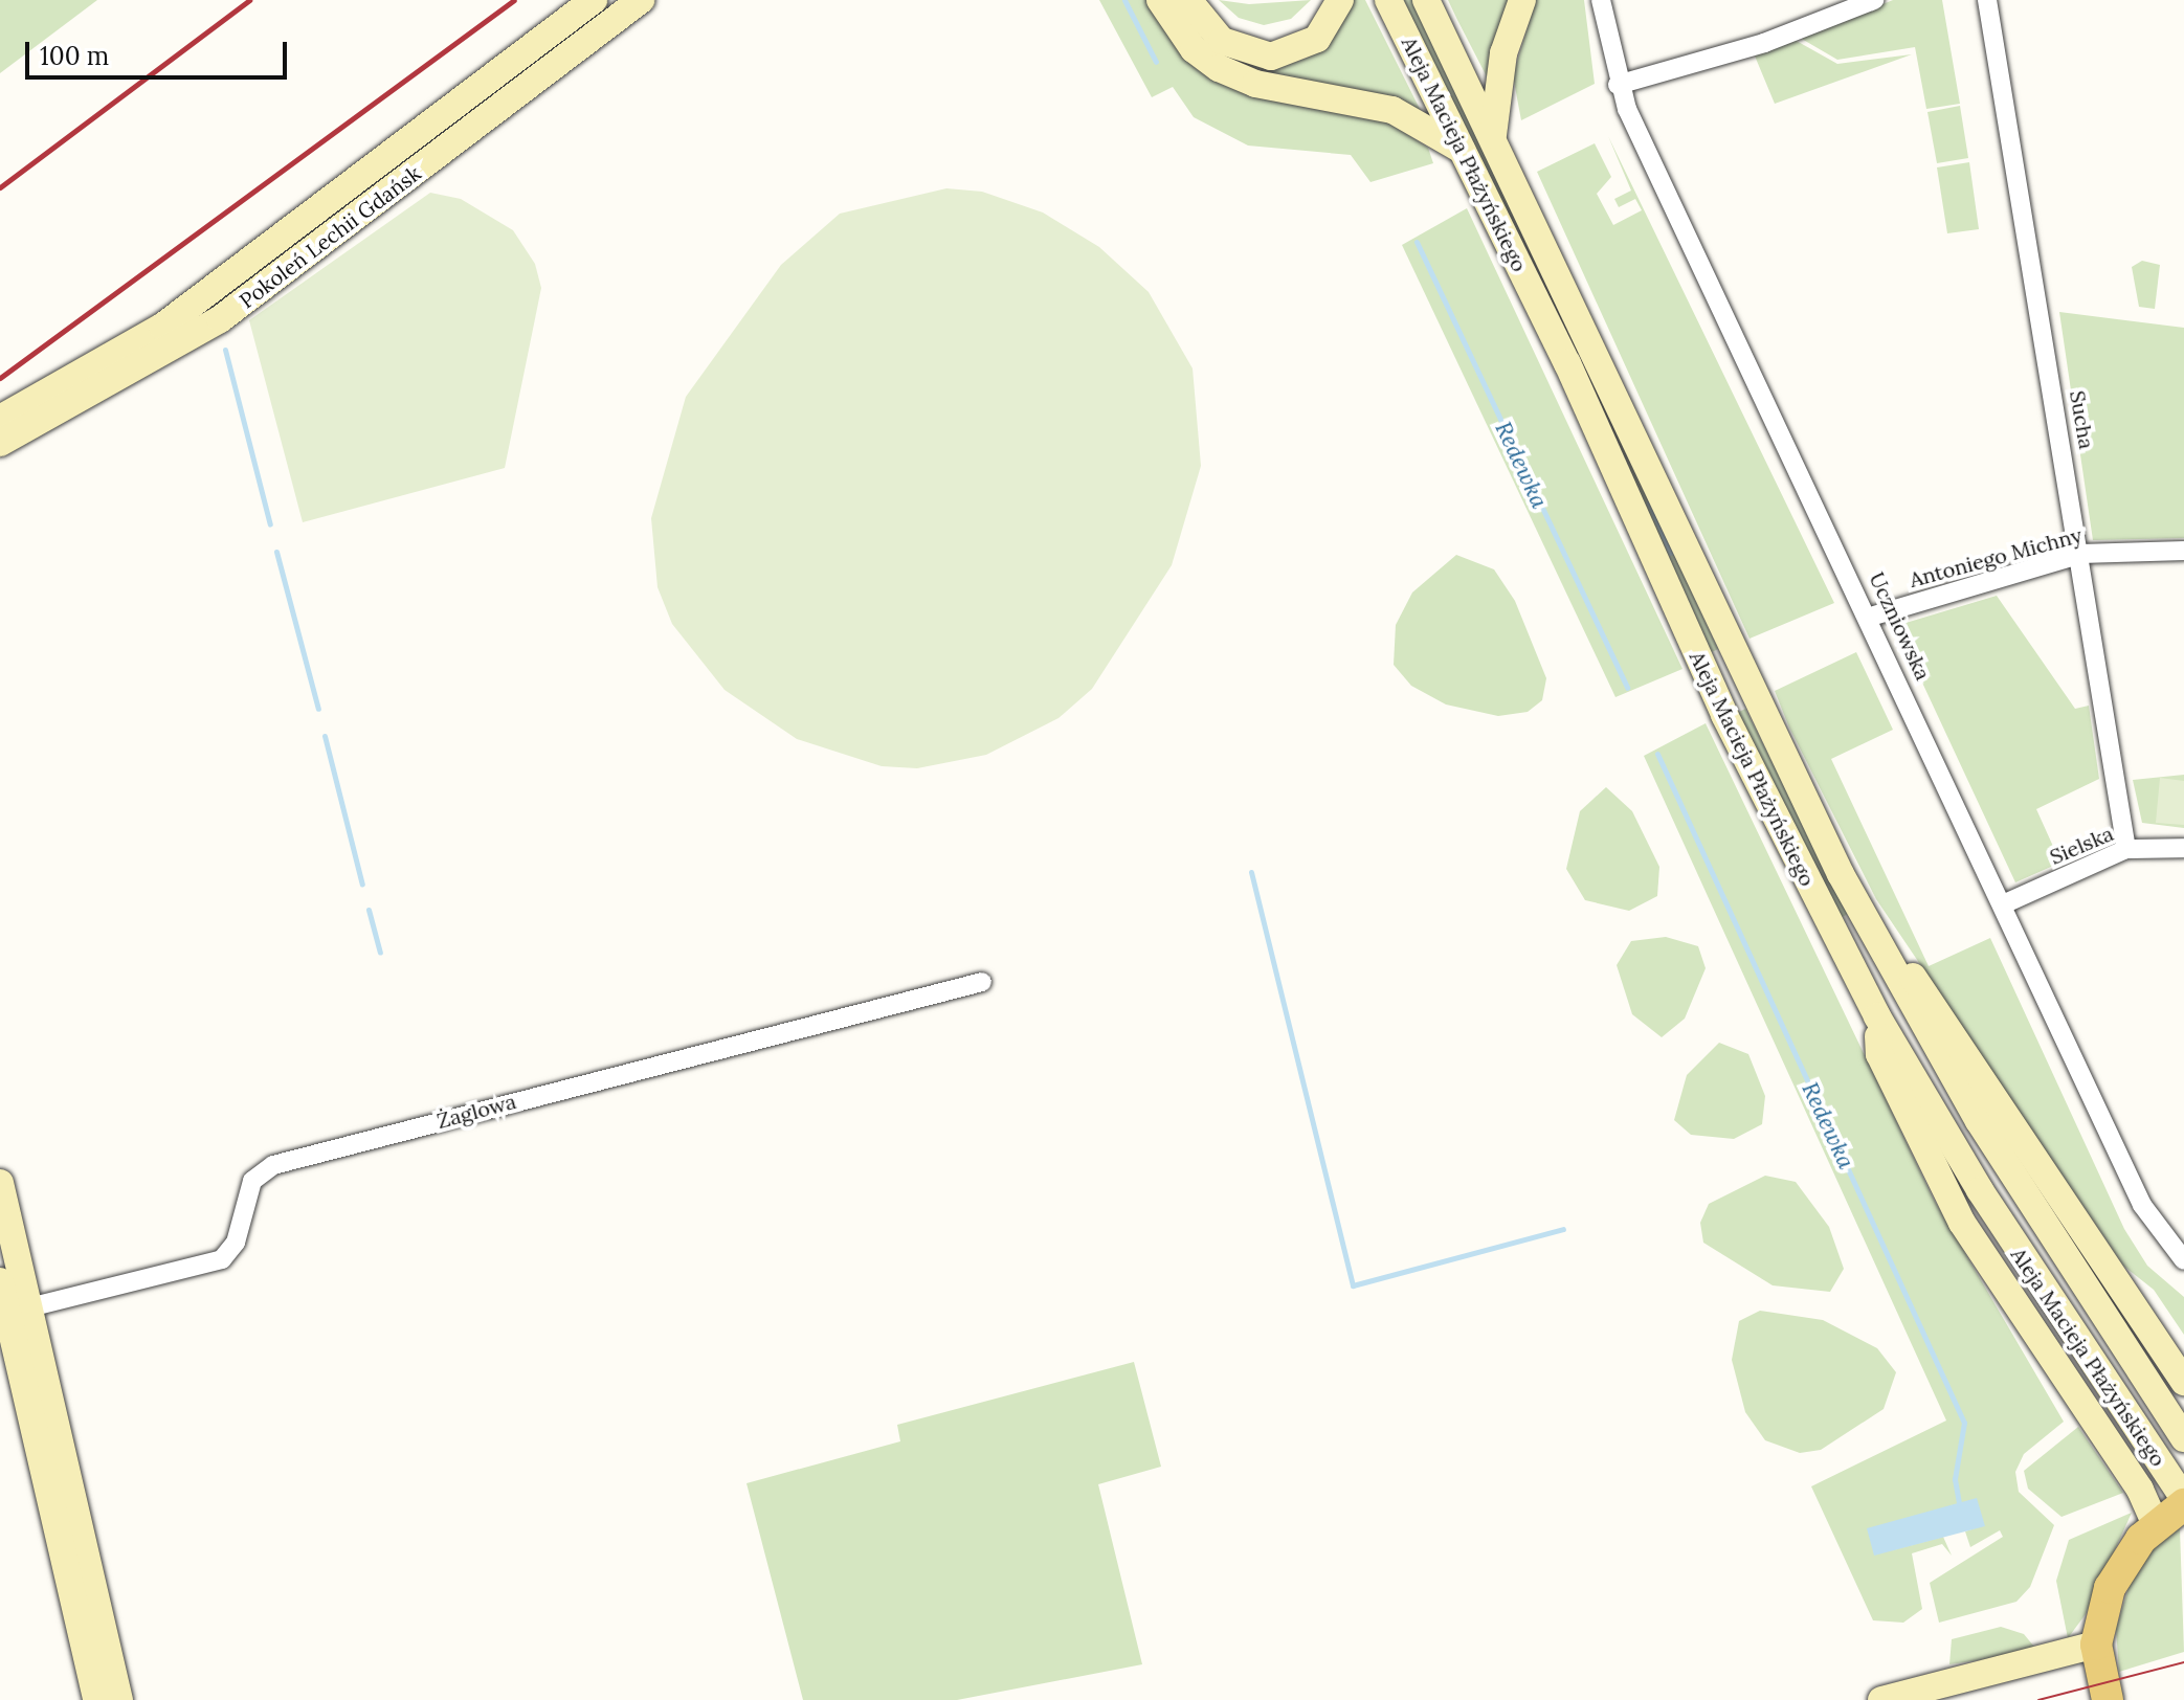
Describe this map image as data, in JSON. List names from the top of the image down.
{
  "streets": {
    "main road": ["Aleja Macieja Płażyńskiego", "Pokoleń Lechii Gdańsk"],
    "street": [
      "Sucha",
      "Antoniego Michny",
      "Uczniowska",
      "Sielska",
      "Żaglowa"
    ]
  },
  "crossings": [
    ["Sucha", "Antoniego Michny"],
    ["Sucha", "Sielska"],
    ["Antoniego Michny", "Uczniowska"],
    ["Uczniowska", "Sielska"]
  ],
  "water": ["Redewka"],
  "scale_bar": "100 m"
}
